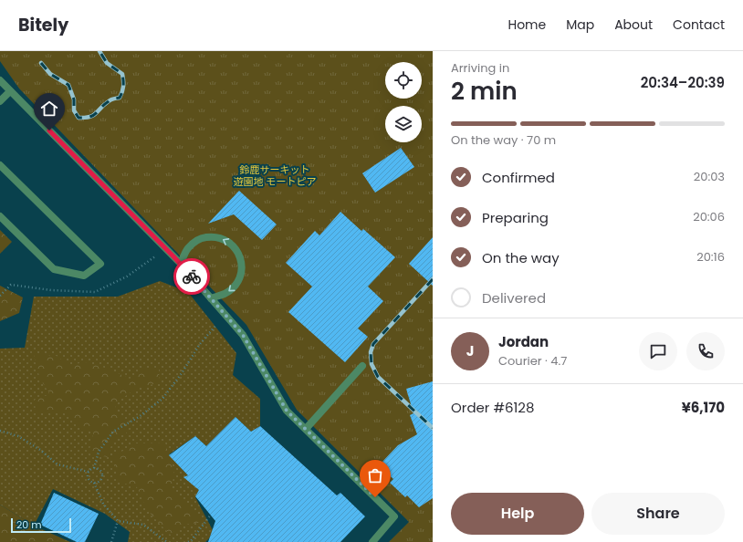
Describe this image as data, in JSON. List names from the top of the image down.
{
  "parks": ["鈴鹿サーキット 遊園地 モートピア"],
  "scale_bar": "20 m",
  "page": {
    "header": "Bitely",
    "nav": [
      "Home",
      "Map",
      "About",
      "Contact"
    ],
    "heading": ["2 min", "Arriving in", "20:34–20:39"],
    "panel": [
      "Jordan",
      "Courier · 4.7",
      "Order #6128",
      "¥6,170"
    ],
    "bar": "On the way · 70 m",
    "list": [
      ["Confirmed", "20:03"],
      ["Preparing", "20:06"],
      ["On the way", "20:16"],
      "Delivered"
    ],
    "round": "J",
    "buttons": ["Help", "Share"],
    "scale": "20 m"
  }
}
